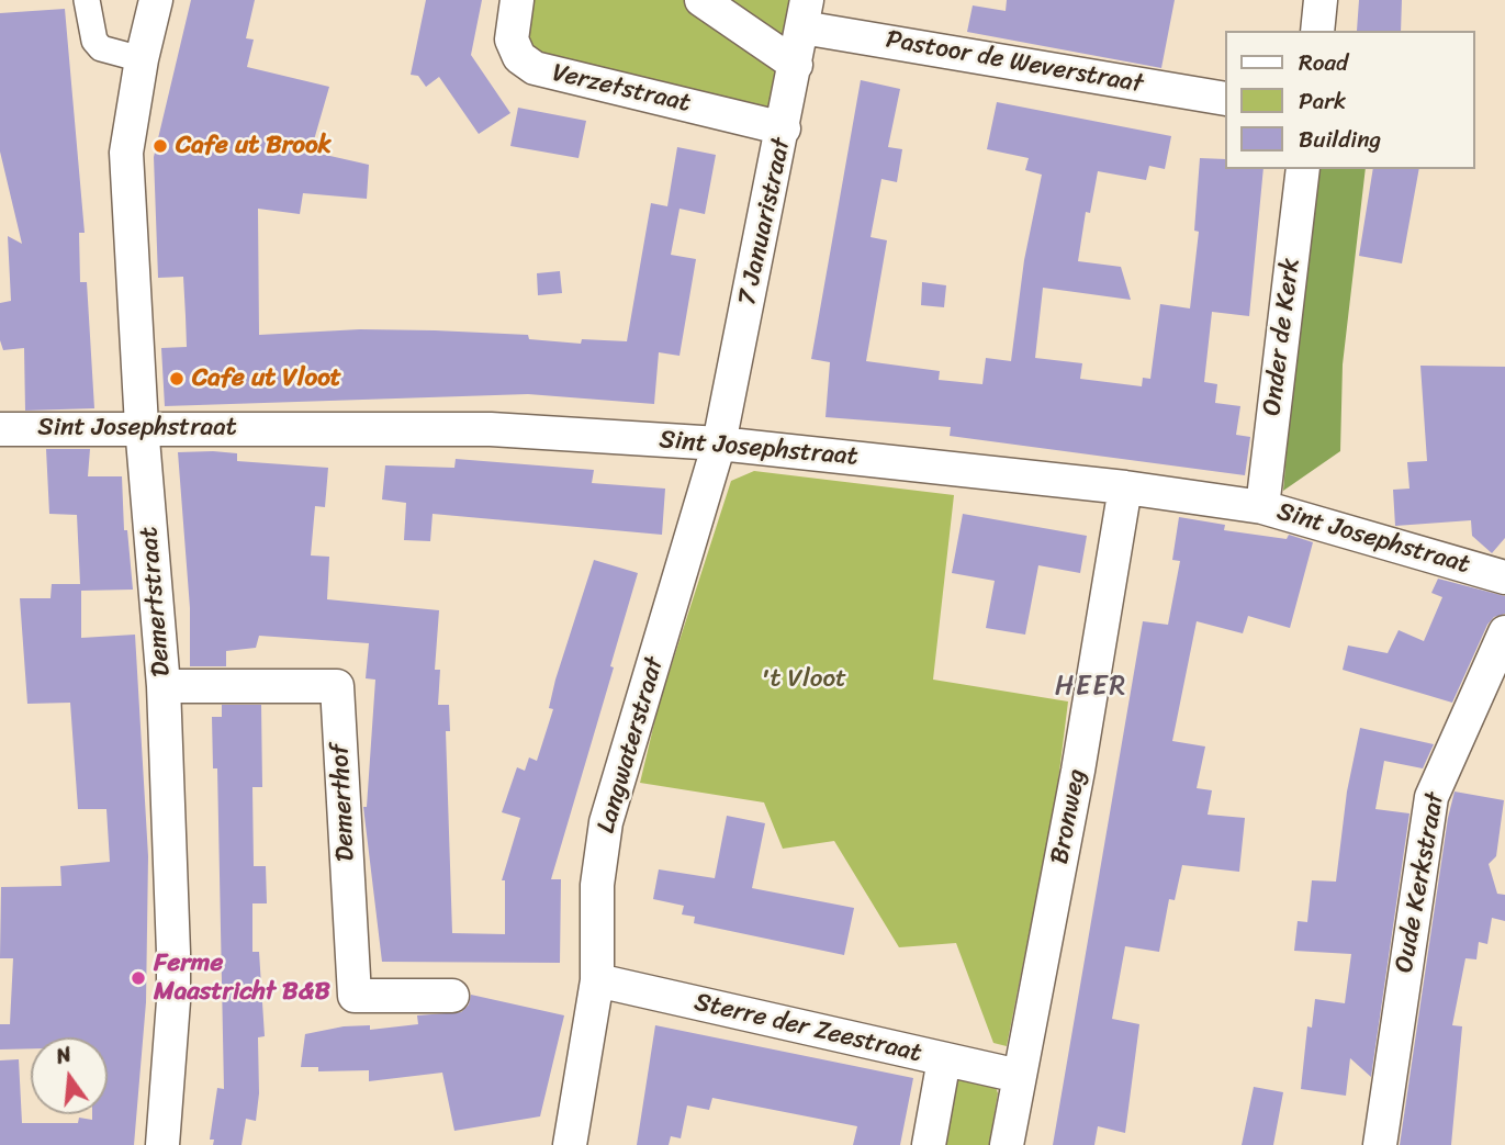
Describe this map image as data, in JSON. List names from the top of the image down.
{
  "streets": {
    "street": [
      "Pastoor de Weverstraat",
      "Verzetstraat",
      "7 Januaristraat",
      "Onder de Kerk",
      "Sint Josephstraat",
      "Demertstraat",
      "Langwaterstraat",
      "Demerthof",
      "Bronweg",
      "Oude Kerkstraat",
      "Sterre der Zeestraat"
    ]
  },
  "crossings": [
    ["Pastoor de Weverstraat", "7 Januaristraat"],
    ["Verzetstraat", "7 Januaristraat"],
    ["7 Januaristraat", "Sint Josephstraat"],
    ["7 Januaristraat", "Langwaterstraat"],
    ["Onder de Kerk", "Sint Josephstraat"],
    ["Sint Josephstraat", "Demertstraat"],
    ["Sint Josephstraat", "Langwaterstraat"],
    ["Sint Josephstraat", "Bronweg"],
    ["Demertstraat", "Demerthof"],
    ["Langwaterstraat", "Sterre der Zeestraat"],
    ["Bronweg", "Sterre der Zeestraat"]
  ],
  "districts": ["HEER"],
  "parks": ["'t Vloot"],
  "places": ["Cafe ut Brook", "Cafe ut Vloot", "Ferme Maastricht B&B"],
  "legend": ["Road", "Park", "Building"],
  "north": "top"
}
